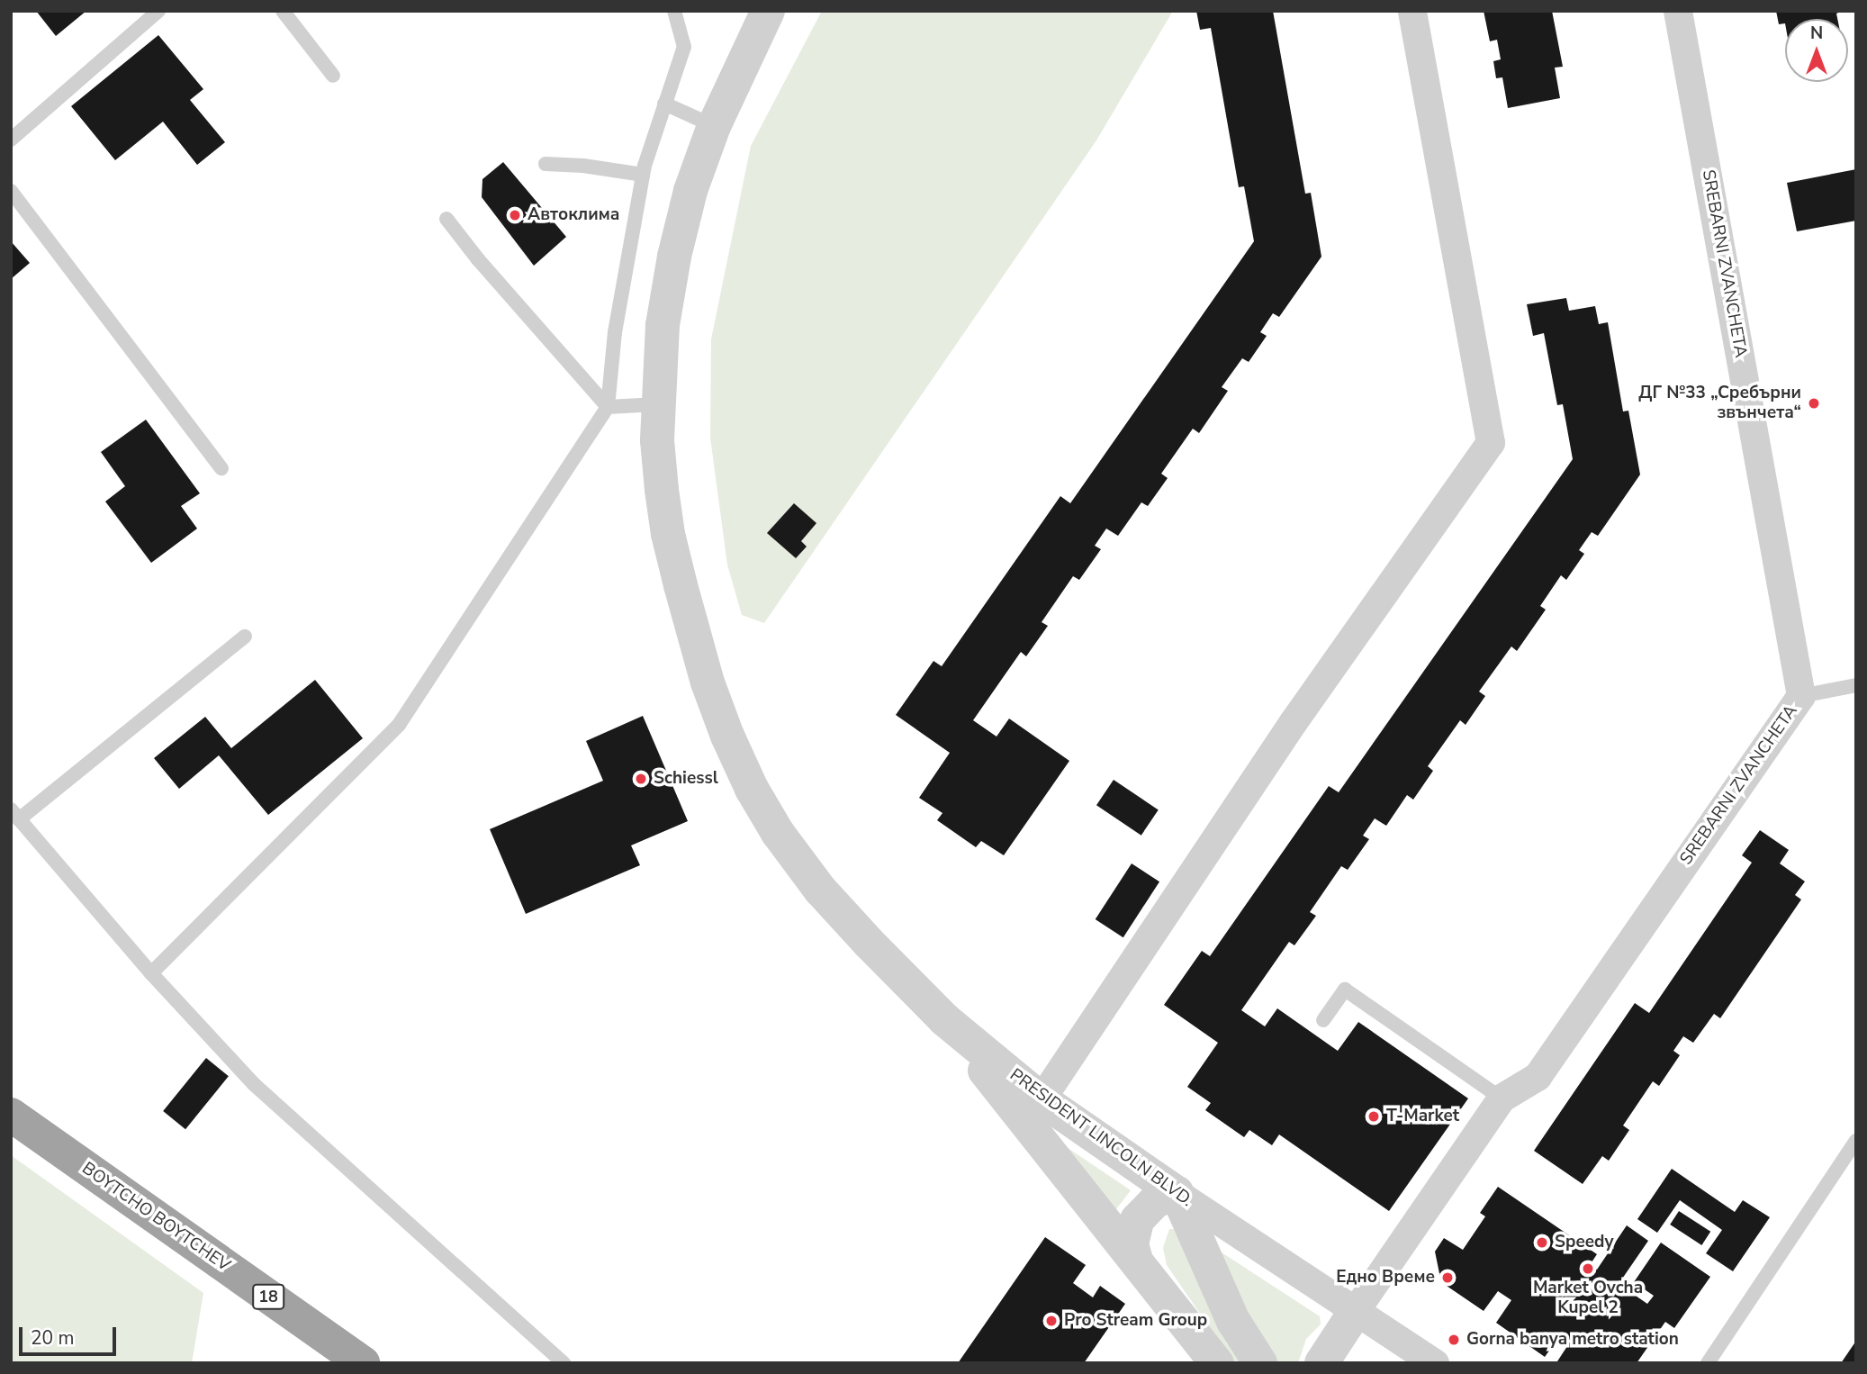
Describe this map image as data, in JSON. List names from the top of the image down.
{
  "streets": {
    "highway": ["BOYTCHO BOYTCHEV", "18"],
    "street": ["SREBARNI ZVANCHETA", "PRESIDENT LINCOLN BLVD."]
  },
  "crossings": [
    ["SREBARNI ZVANCHETA", "PRESIDENT LINCOLN BLVD."]
  ],
  "places": [
    "Автоклима",
    "ДГ №33 „Сребърни звънчета“",
    "Schiessl",
    "T-Market",
    "Speedy",
    "Market Ovcha Kupel 2",
    "Едно Време",
    "Pro Stream Group",
    "Gorna banya metro station"
  ],
  "scale_bar": "20 m",
  "north": "top"
}
